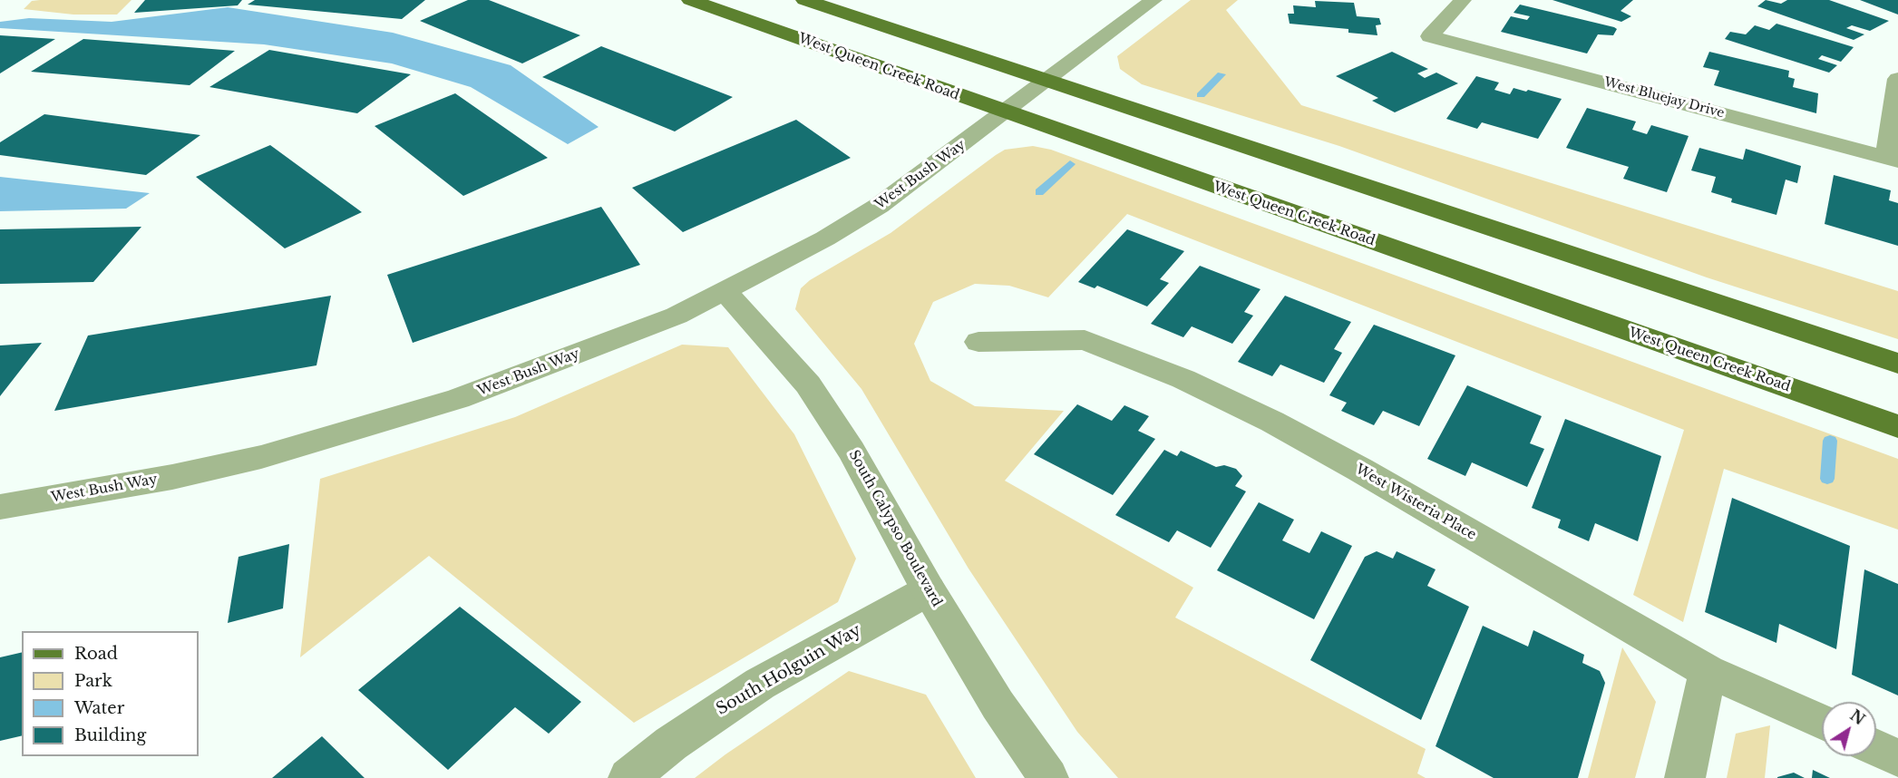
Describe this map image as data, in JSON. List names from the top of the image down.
{
  "streets": {
    "main road": ["West Queen Creek Road"],
    "street": [
      "West Bluejay Drive",
      "West Bush Way",
      "West Wisteria Place",
      "South Calypso Boulevard",
      "South Holguin Way"
    ]
  },
  "crossings": [
    ["West Queen Creek Road", "West Bush Way"],
    ["West Bush Way", "South Calypso Boulevard"],
    ["South Calypso Boulevard", "South Holguin Way"]
  ],
  "legend": [
    "Road",
    "Park",
    "Water",
    "Building"
  ],
  "north": "top right"
}
